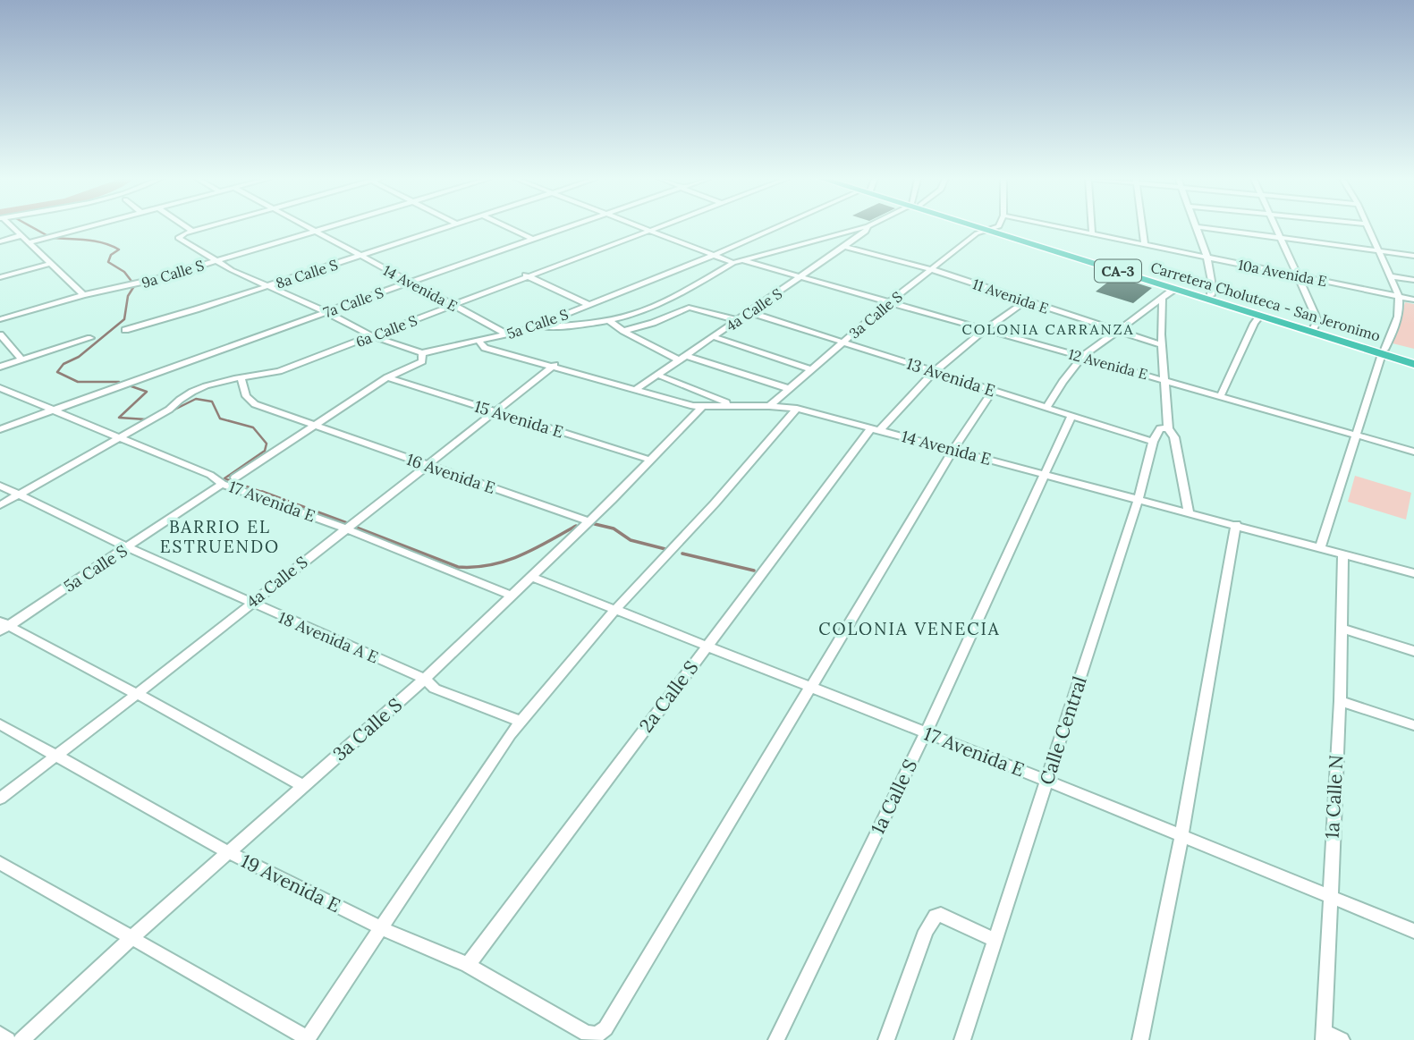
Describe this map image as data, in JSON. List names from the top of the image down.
{
  "streets": {
    "highway": ["CA-3", "Carretera Choluteca - San Jeronimo"],
    "street": [
      "10a Avenida E",
      "9a Calle S",
      "8a Calle S",
      "14 Avenida E",
      "11 Avenida E",
      "7a Calle S",
      "4a Calle S",
      "3a Calle S",
      "5a Calle S",
      "6a Calle S",
      "12 Avenida E",
      "13 Avenida E",
      "15 Avenida E",
      "16 Avenida E",
      "17 Avenida E",
      "18 Avenida A E",
      "2a Calle S",
      "Calle Central",
      "1a Calle S",
      "1a Calle N",
      "19 Avenida E"
    ]
  },
  "crossings": [
    ["9a Calle S", "14 Avenida E"],
    ["8a Calle S", "14 Avenida E"],
    ["14 Avenida E", "7a Calle S"],
    ["14 Avenida E", "4a Calle S"],
    ["14 Avenida E", "3a Calle S"],
    ["14 Avenida E", "5a Calle S"],
    ["14 Avenida E", "6a Calle S"],
    ["14 Avenida E", "2a Calle S"],
    ["14 Avenida E", "Calle Central"],
    ["14 Avenida E", "1a Calle S"],
    ["14 Avenida E", "1a Calle N"],
    ["11 Avenida E", "4a Calle S"],
    ["11 Avenida E", "3a Calle S"],
    ["11 Avenida E", "2a Calle S"],
    ["Carretera Choluteca - San Jeronimo", "3a Calle S"],
    ["7a Calle S", "17 Avenida E"],
    ["4a Calle S", "12 Avenida E"],
    ["4a Calle S", "13 Avenida E"],
    ["4a Calle S", "15 Avenida E"],
    ["4a Calle S", "16 Avenida E"],
    ["4a Calle S", "17 Avenida E"],
    ["4a Calle S", "18 Avenida A E"],
    ["4a Calle S", "19 Avenida E"],
    ["3a Calle S", "12 Avenida E"],
    ["3a Calle S", "13 Avenida E"],
    ["3a Calle S", "15 Avenida E"],
    ["3a Calle S", "16 Avenida E"],
    ["3a Calle S", "17 Avenida E"],
    ["3a Calle S", "18 Avenida A E"],
    ["3a Calle S", "19 Avenida E"],
    ["5a Calle S", "15 Avenida E"],
    ["5a Calle S", "16 Avenida E"],
    ["5a Calle S", "17 Avenida E"],
    ["5a Calle S", "18 Avenida A E"],
    ["6a Calle S", "16 Avenida E"],
    ["6a Calle S", "17 Avenida E"],
    ["6a Calle S", "18 Avenida A E"],
    ["12 Avenida E", "2a Calle S"],
    ["13 Avenida E", "2a Calle S"],
    ["13 Avenida E", "Calle Central"],
    ["13 Avenida E", "1a Calle S"],
    ["17 Avenida E", "2a Calle S"],
    ["17 Avenida E", "Calle Central"],
    ["17 Avenida E", "1a Calle S"],
    ["17 Avenida E", "1a Calle N"],
    ["2a Calle S", "19 Avenida E"]
  ],
  "districts": ["COLONIA CARRANZA", "BARRIO EL ESTRUENDO", "COLONIA VENECIA"]
}
